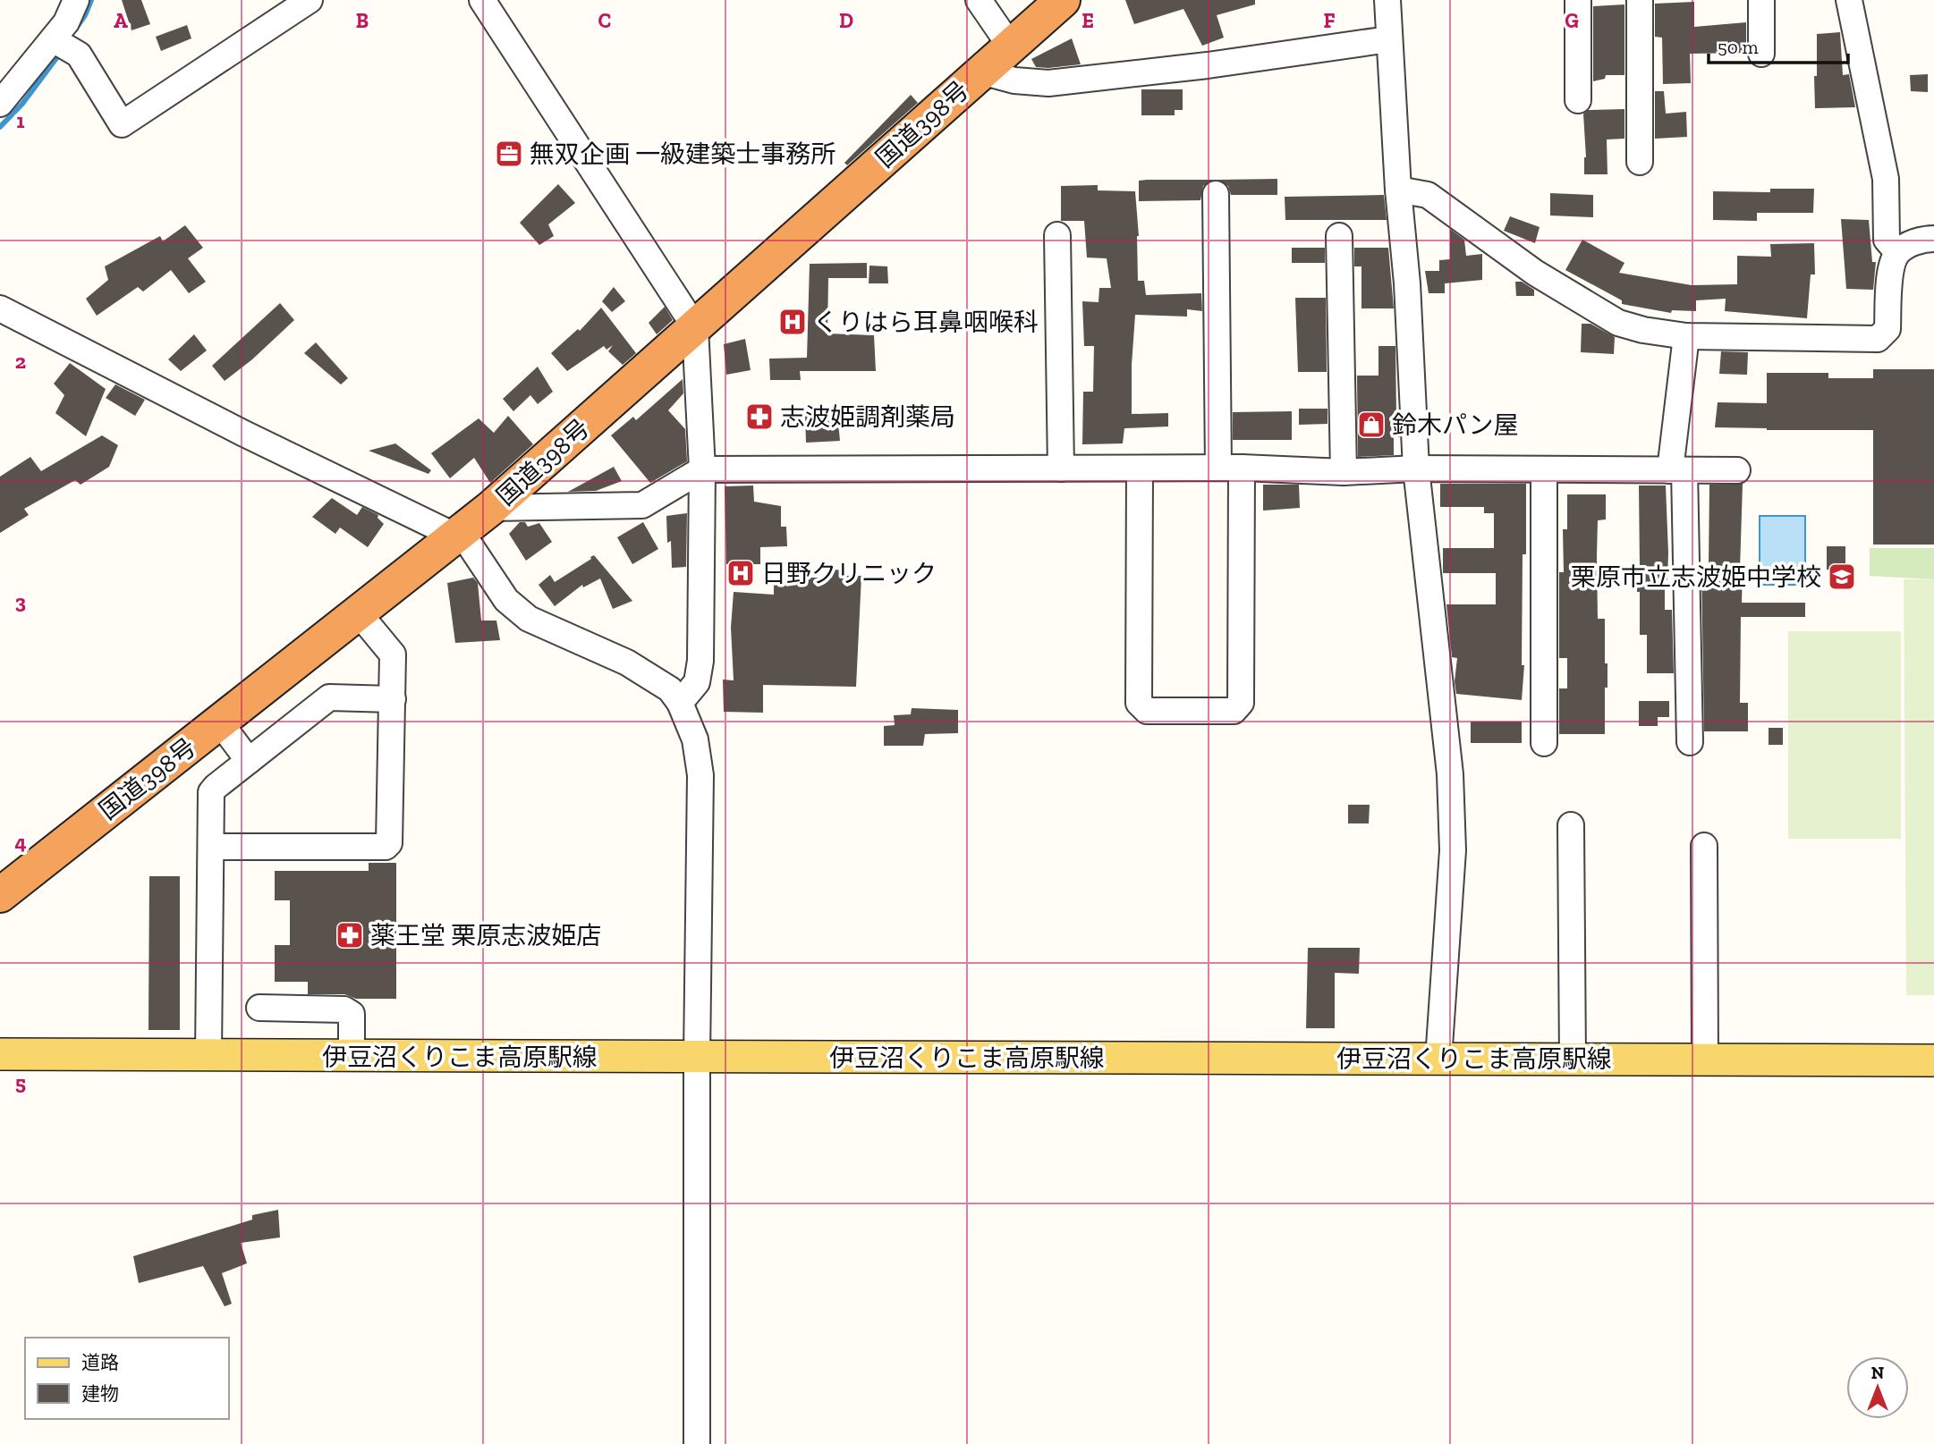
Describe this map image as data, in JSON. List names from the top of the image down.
{
  "streets": {
    "highway": ["国道398号"],
    "main road": ["伊豆沼くりこま高原駅線"]
  },
  "places": {
    "office": ["無双企画 一級建築士事務所"],
    "hospital": ["くりはら耳鼻咽喉科", "日野クリニック"],
    "pharmacy": ["志波姫調剤薬局", "薬王堂 栗原志波姫店"],
    "shop": ["鈴木パン屋"],
    "school or university": ["栗原市立志波姫中学校"]
  },
  "legend": ["道路", "建物"],
  "scale_bar": "50 m",
  "north": "top",
  "grid": {
    "columns": [
      "A",
      "B",
      "C",
      "D",
      "E",
      "F",
      "G"
    ],
    "rows": [
      "1",
      "2",
      "3",
      "4",
      "5"
    ]
  }
}
